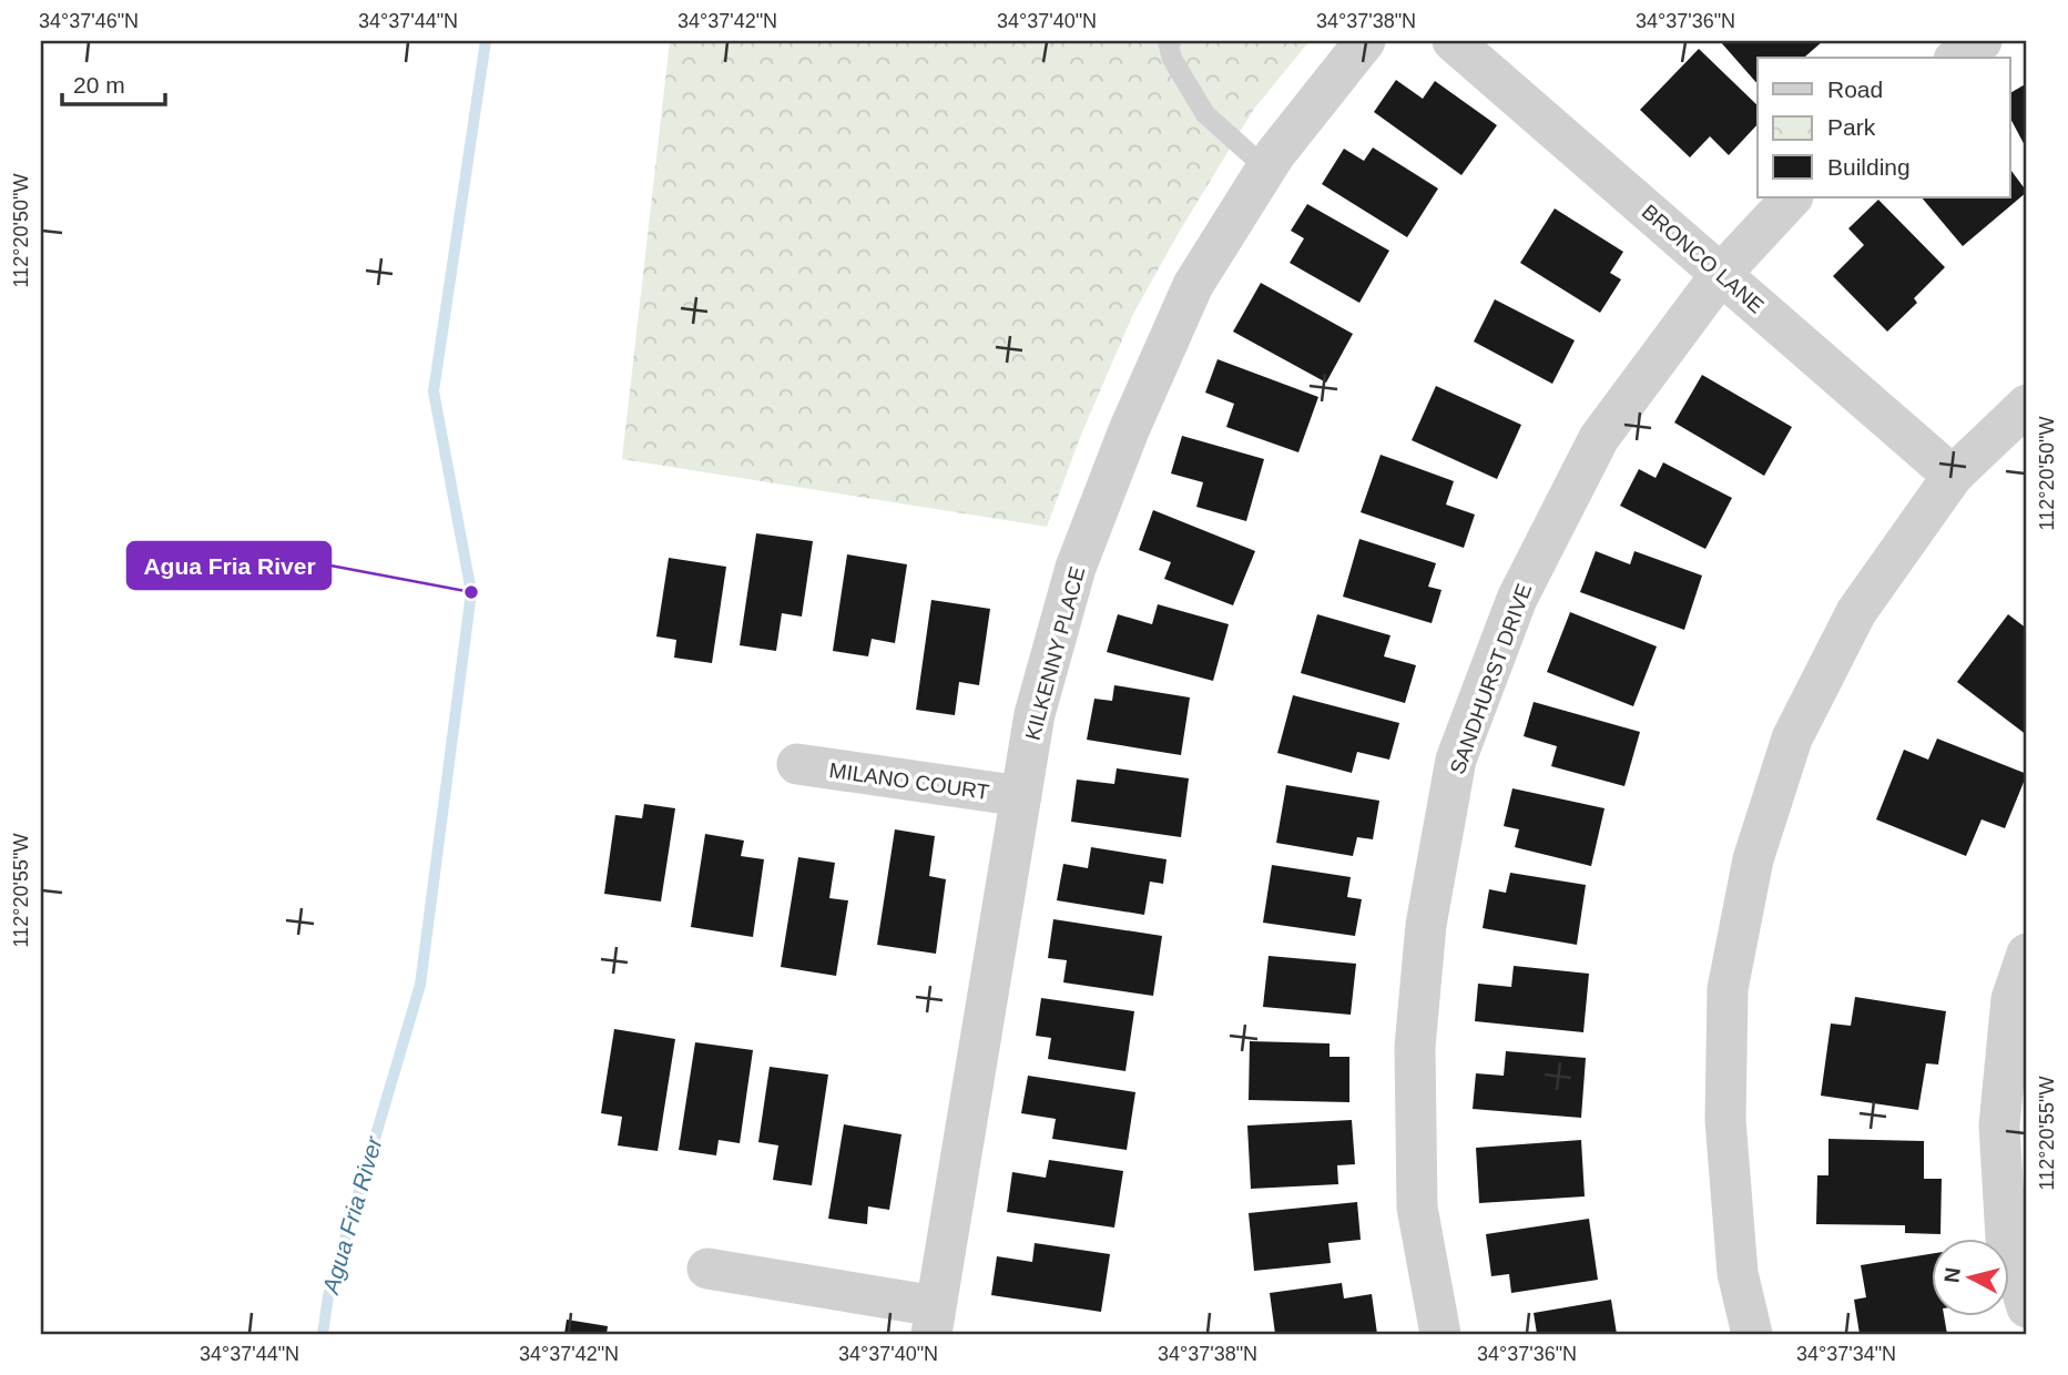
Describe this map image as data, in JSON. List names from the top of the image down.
{
  "streets": {
    "street": [
      "BRONCO LANE",
      "KILKENNY PLACE",
      "SANDHURST DRIVE",
      "MILANO COURT"
    ]
  },
  "crossings": [
    ["BRONCO LANE", "SANDHURST DRIVE"],
    ["KILKENNY PLACE", "MILANO COURT"]
  ],
  "water": ["Agua Fria River"],
  "places": ["Agua Fria River"],
  "legend": ["Road", "Park", "Building"],
  "scale_bar": "20 m",
  "north": "left",
  "coordinates": [
    "34°37'46\"N",
    "34°37'44\"N",
    "34°37'42\"N",
    "34°37'40\"N",
    "34°37'38\"N",
    "34°37'36\"N",
    "112°20'50\"W",
    "112°20'55\"W",
    "34°37'34\"N"
  ]
}
